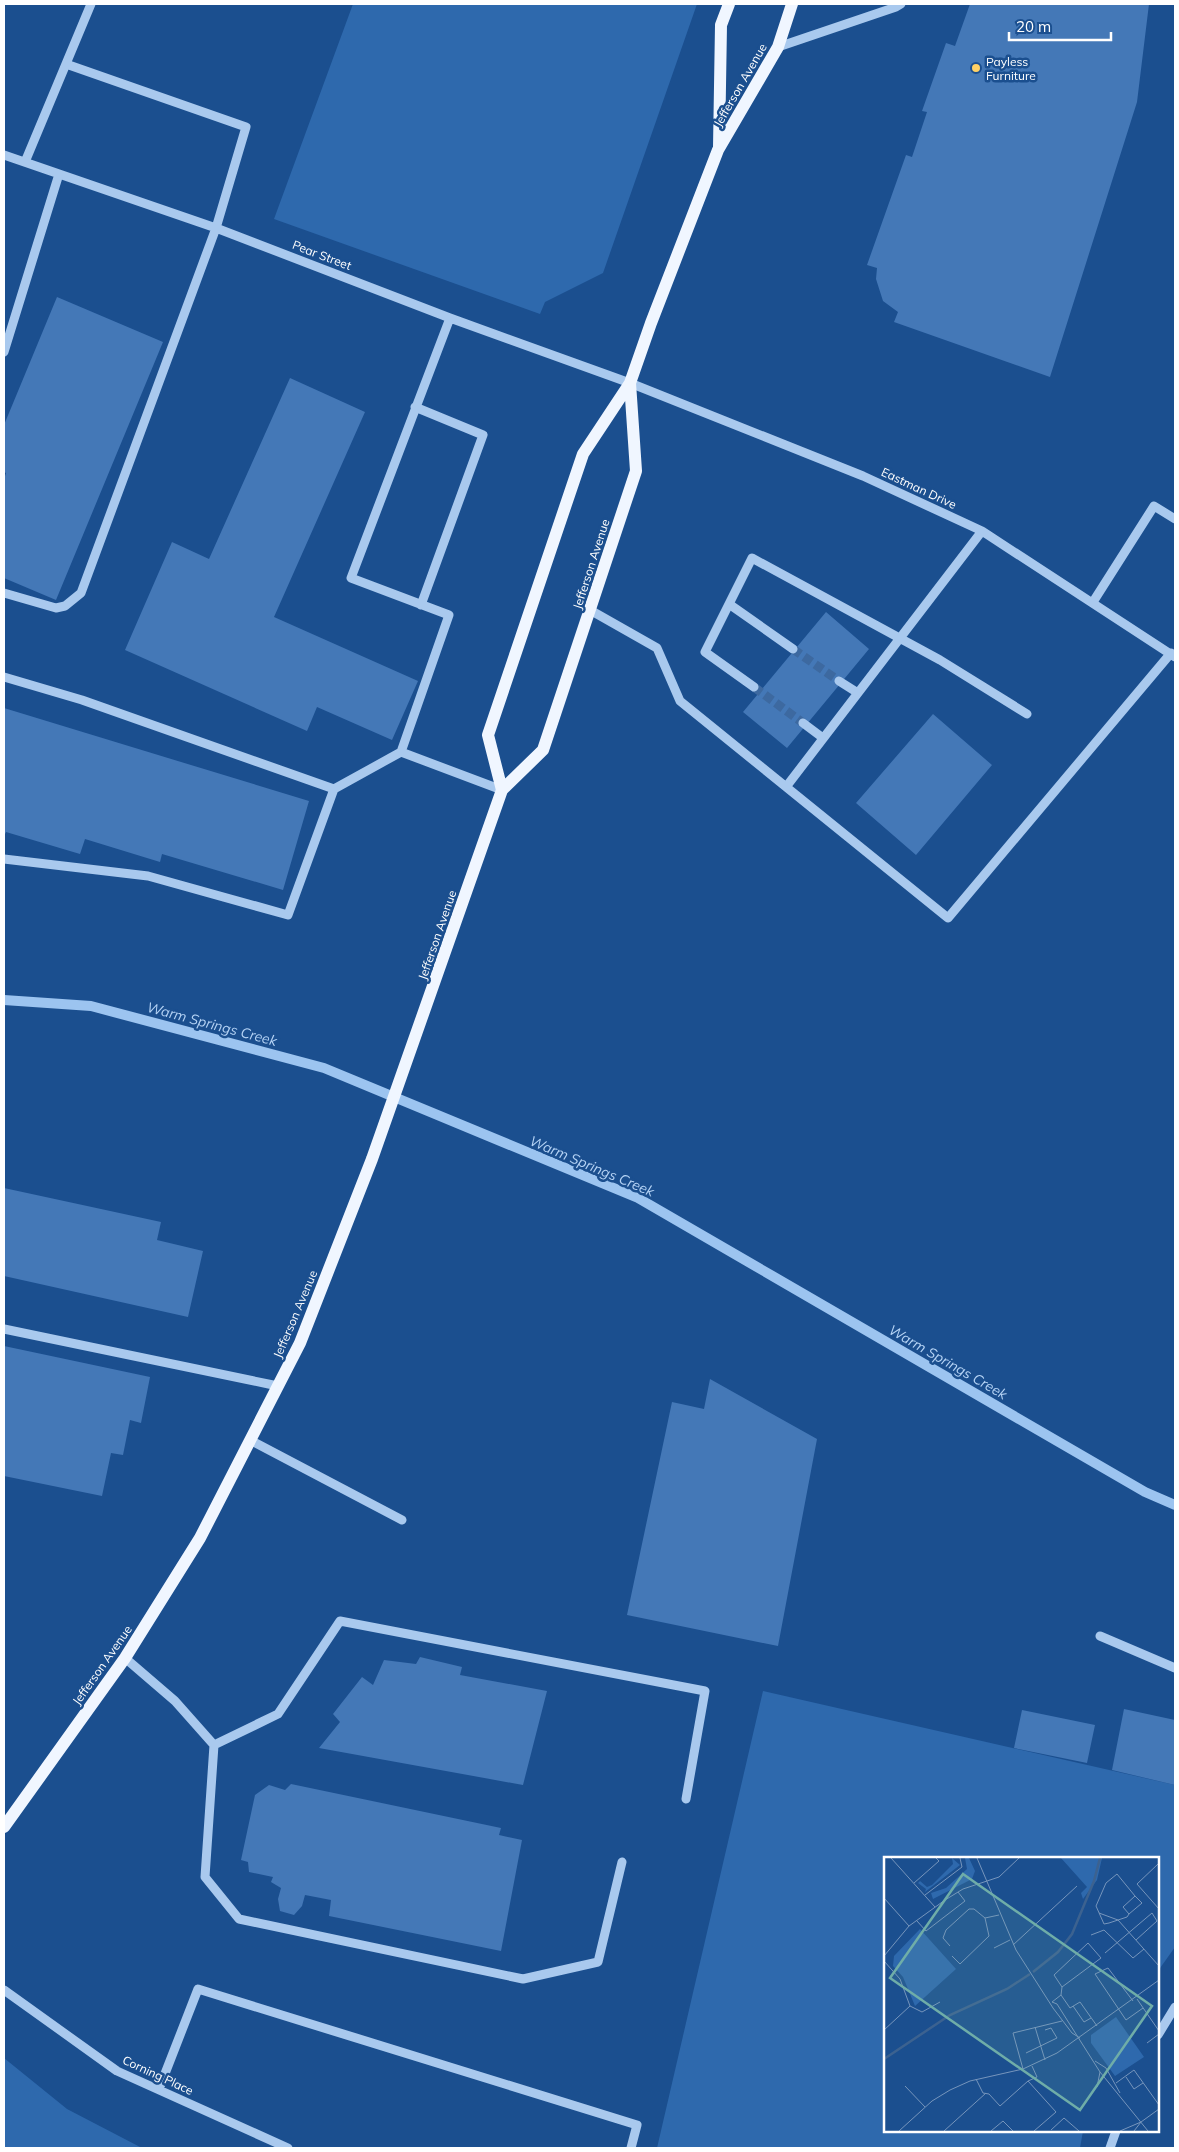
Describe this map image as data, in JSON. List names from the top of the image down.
{
  "streets": {
    "main road": ["Jefferson Avenue"],
    "street": ["Pear Street", "Eastman Drive", "Corning Place"]
  },
  "crossings": [
    ["Jefferson Avenue", "Pear Street"],
    ["Jefferson Avenue", "Eastman Drive"],
    ["Pear Street", "Eastman Drive"]
  ],
  "water": ["Warm Springs Creek"],
  "places": ["Payless Furniture"],
  "scale_bar": "20 m"
}
